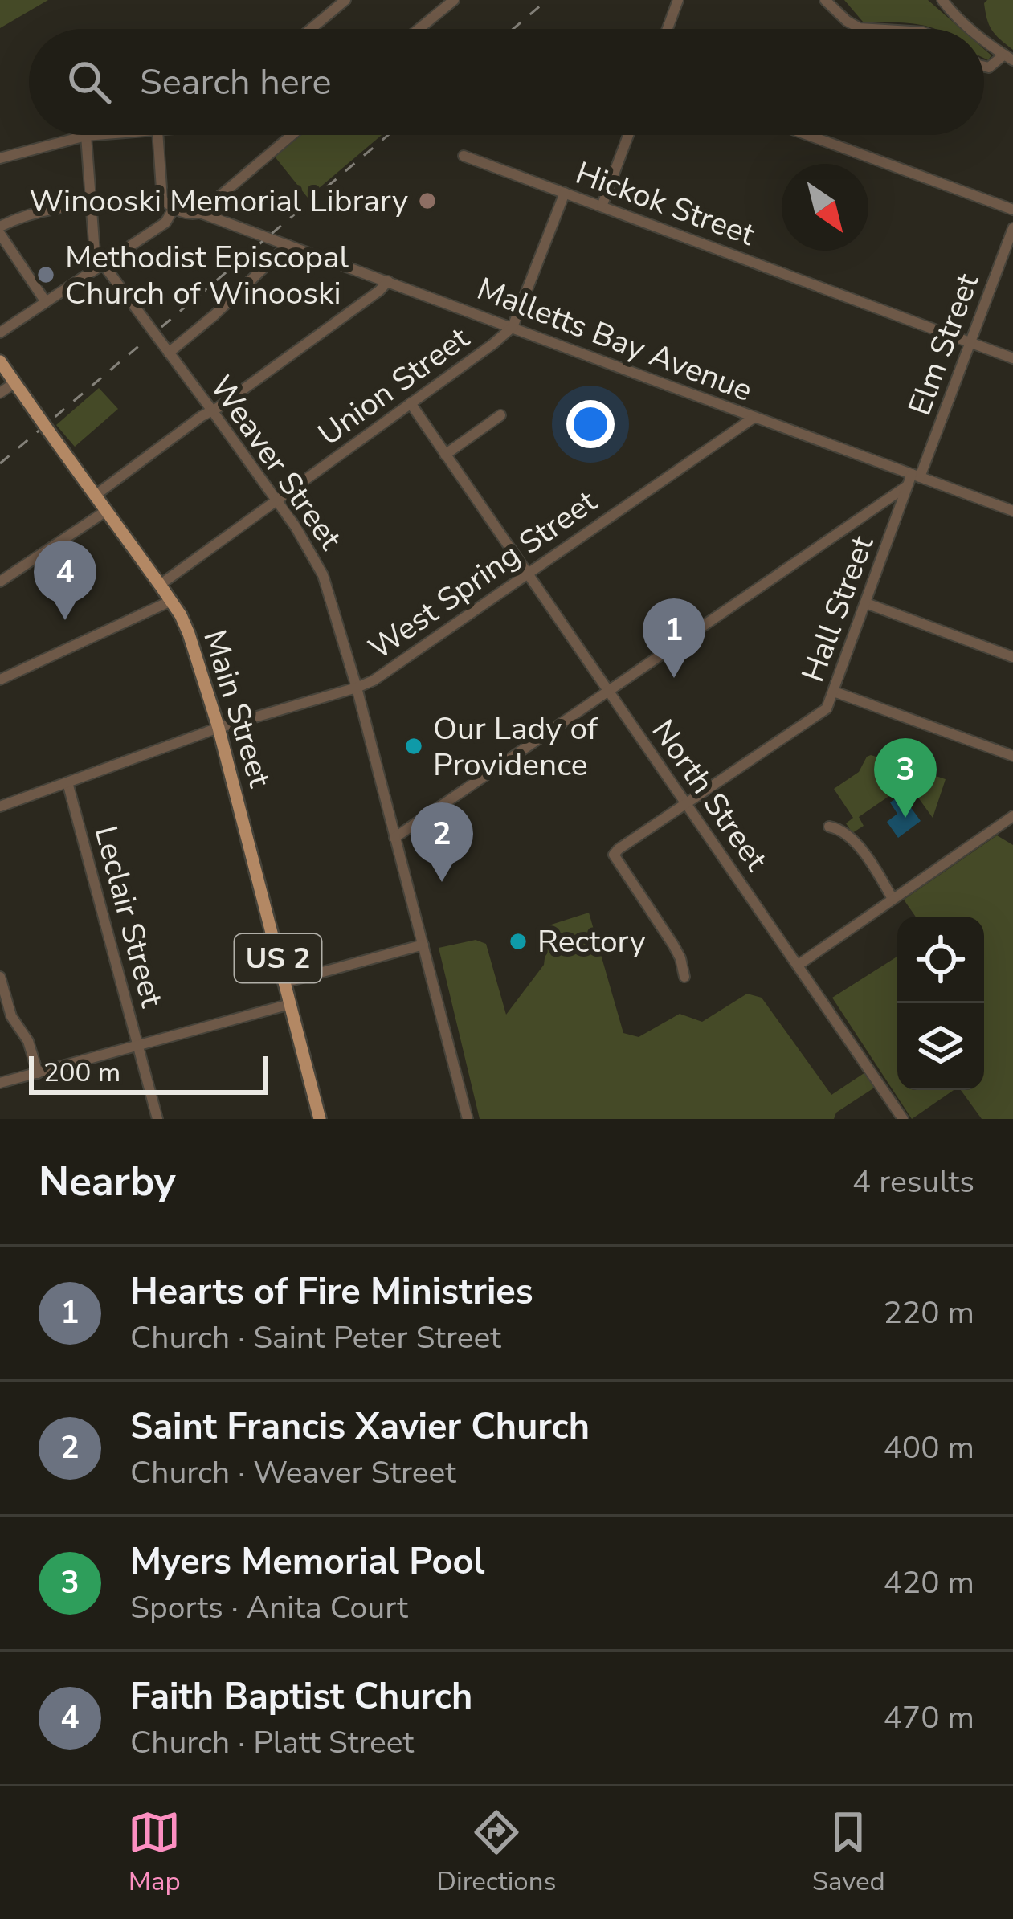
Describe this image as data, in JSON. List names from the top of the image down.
{
  "streets": {
    "main road": ["Main Street", "US 2"],
    "street": [
      "Hickok Street",
      "Malletts Bay Avenue",
      "Elm Street",
      "Union Street",
      "Weaver Street",
      "West Spring Street",
      "Hall Street",
      "North Street",
      "Leclair Street"
    ]
  },
  "crossings": [
    ["Hickok Street", "Elm Street"],
    ["Malletts Bay Avenue", "Elm Street"],
    ["Malletts Bay Avenue", "Union Street"],
    ["Malletts Bay Avenue", "Weaver Street"],
    ["Malletts Bay Avenue", "West Spring Street"],
    ["Malletts Bay Avenue", "Hall Street"],
    ["Elm Street", "Hall Street"],
    ["Union Street", "Weaver Street"],
    ["Union Street", "Main Street"],
    ["Union Street", "North Street"],
    ["Weaver Street", "West Spring Street"],
    ["West Spring Street", "Main Street"],
    ["West Spring Street", "North Street"],
    ["West Spring Street", "Leclair Street"],
    ["Hall Street", "North Street"]
  ],
  "places": [
    "Winooski Memorial Library",
    "Methodist Episcopal Church of Winooski",
    "Our Lady of Providence",
    "Rectory"
  ],
  "scale_bar": "200 m",
  "north": "bottom right",
  "page": {
    "search": "Search here",
    "pins": [
      "4",
      "1",
      "3",
      "2"
    ],
    "scale": "200 m",
    "heading": ["Nearby", "4 results"],
    "list": [
      {
        "mark": "1",
        "name": "Hearts of Fire Ministries",
        "note": "Church · Saint Peter Street",
        "value": "220 m"
      },
      {
        "mark": "2",
        "name": "Saint Francis Xavier Church",
        "note": "Church · Weaver Street",
        "value": "400 m"
      },
      {
        "mark": "3",
        "name": "Myers Memorial Pool",
        "note": "Sports · Anita Court",
        "value": "420 m"
      },
      {
        "mark": "4",
        "name": "Faith Baptist Church",
        "note": "Church · Platt Street",
        "value": "470 m"
      }
    ],
    "nav": ["Map", "Directions", "Saved"]
  }
}
